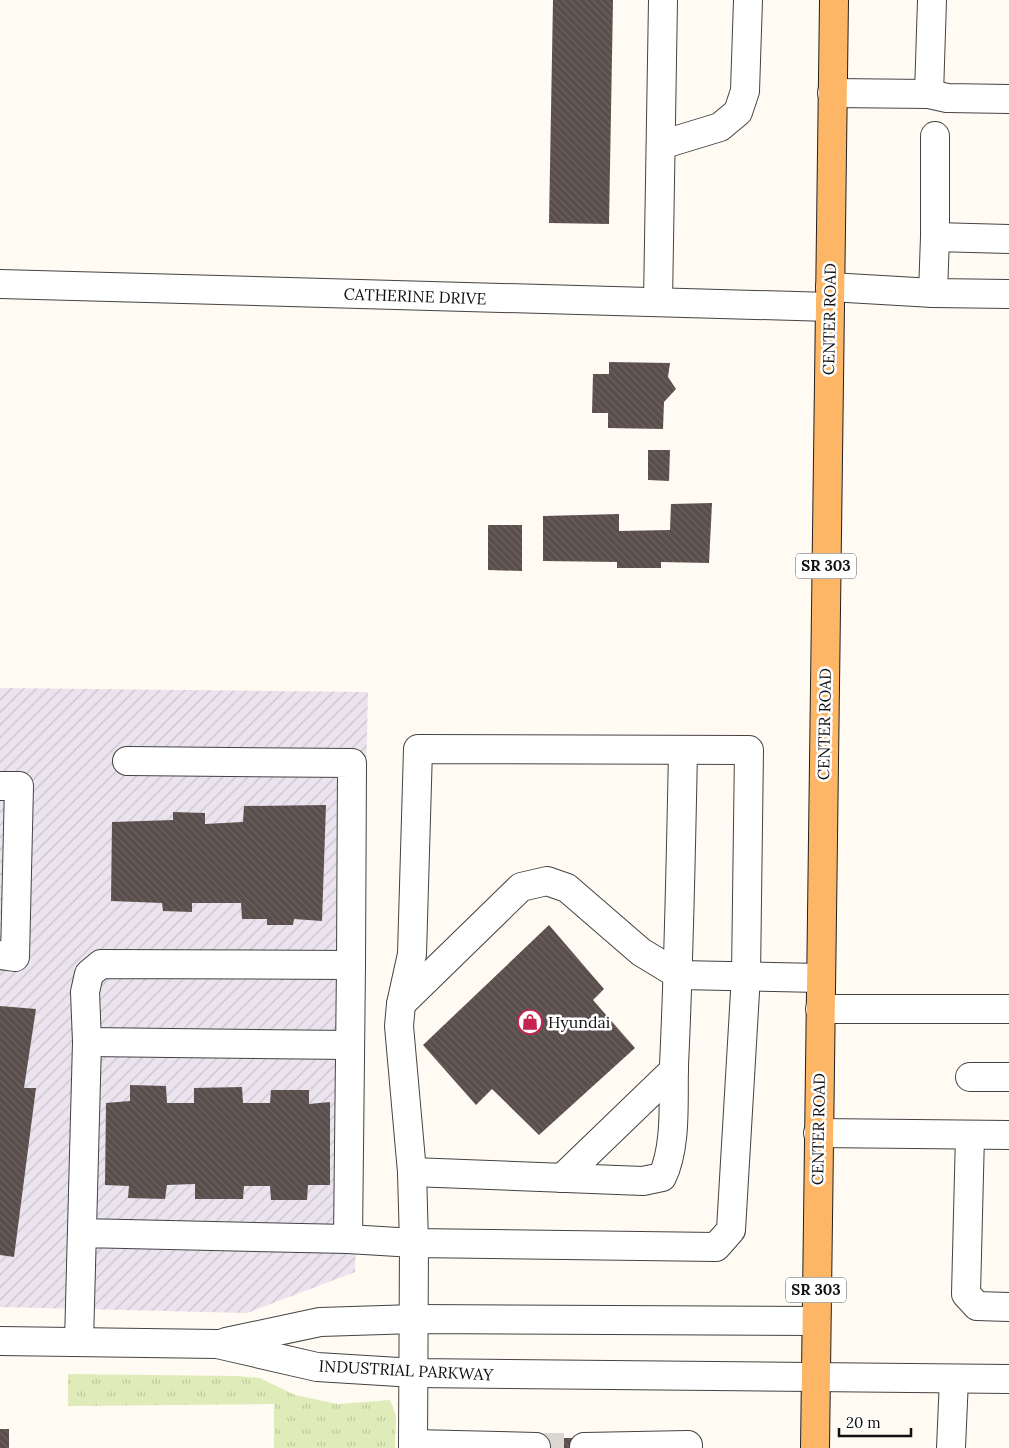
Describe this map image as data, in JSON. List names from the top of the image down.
{
  "streets": {
    "main road": ["CENTER ROAD", "SR 303"],
    "street": ["CATHERINE DRIVE", "INDUSTRIAL PARKWAY"]
  },
  "crossings": [
    ["CATHERINE DRIVE", "CENTER ROAD"],
    ["CENTER ROAD", "INDUSTRIAL PARKWAY"]
  ],
  "places": {
    "shop": ["Hyundai"]
  },
  "scale_bar": "20 m"
}
